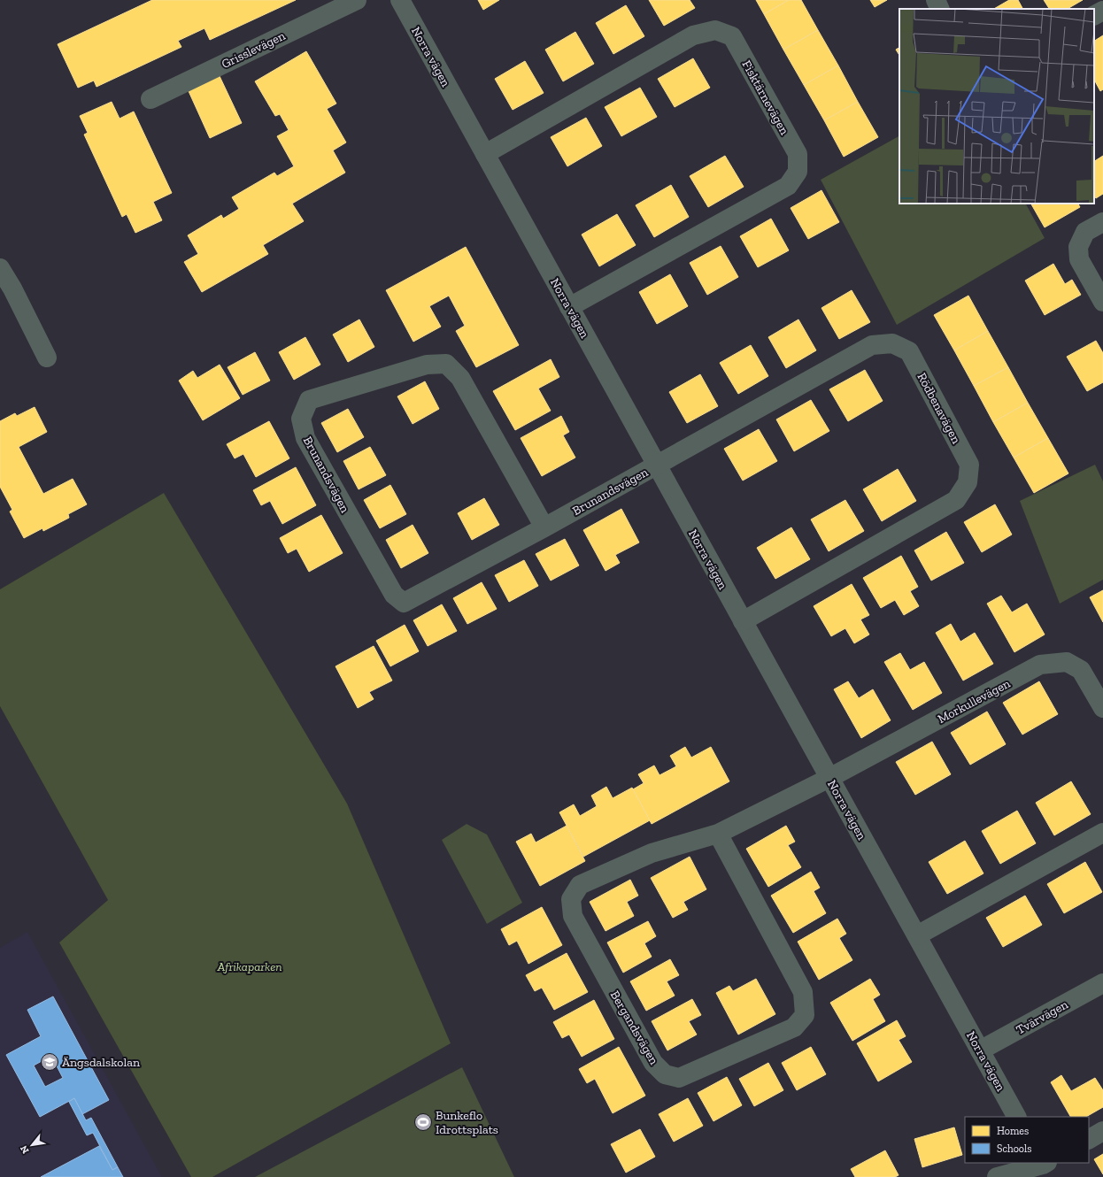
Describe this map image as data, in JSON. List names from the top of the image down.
{
  "streets": {
    "street": [
      "Grisslevägen",
      "Norra vägen",
      "Fisktärnevägen",
      "Rödbenavägen",
      "Brunandsvägen",
      "Morkullevägen",
      "Tvärvägen",
      "Bergandsvägen"
    ]
  },
  "crossings": [
    ["Norra vägen", "Fisktärnevägen"],
    ["Norra vägen", "Rödbenavägen"],
    ["Norra vägen", "Brunandsvägen"],
    ["Norra vägen", "Morkullevägen"],
    ["Norra vägen", "Tvärvägen"],
    ["Norra vägen", "Bergandsvägen"],
    ["Rödbenavägen", "Brunandsvägen"],
    ["Morkullevägen", "Bergandsvägen"]
  ],
  "parks": ["Afrikaparken"],
  "places": {
    "school or university": ["Ängsdalskolan"],
    "sports": ["Bunkeflo Idrottsplats"]
  },
  "legend": ["Homes", "Schools"],
  "north": "bottom left"
}
